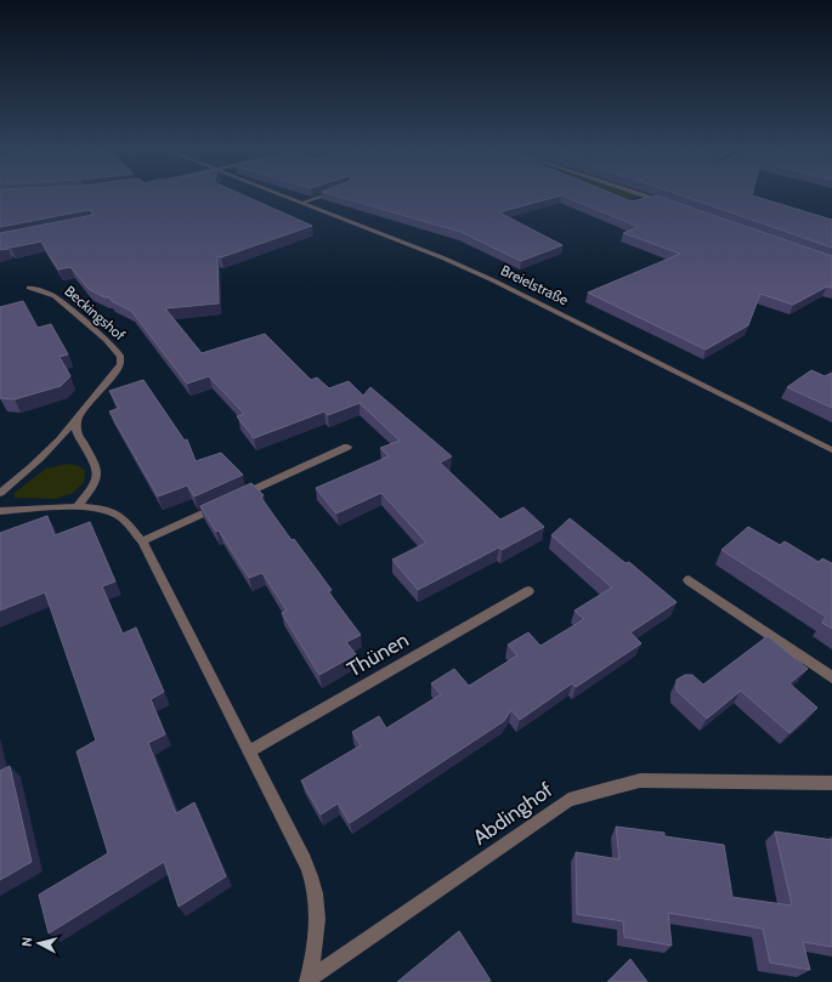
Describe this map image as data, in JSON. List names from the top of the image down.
{
  "streets": {
    "street": [
      "Breielstraße",
      "Beckingshof",
      "Thünen",
      "Abdinghof"
    ]
  },
  "north": "left"
}
